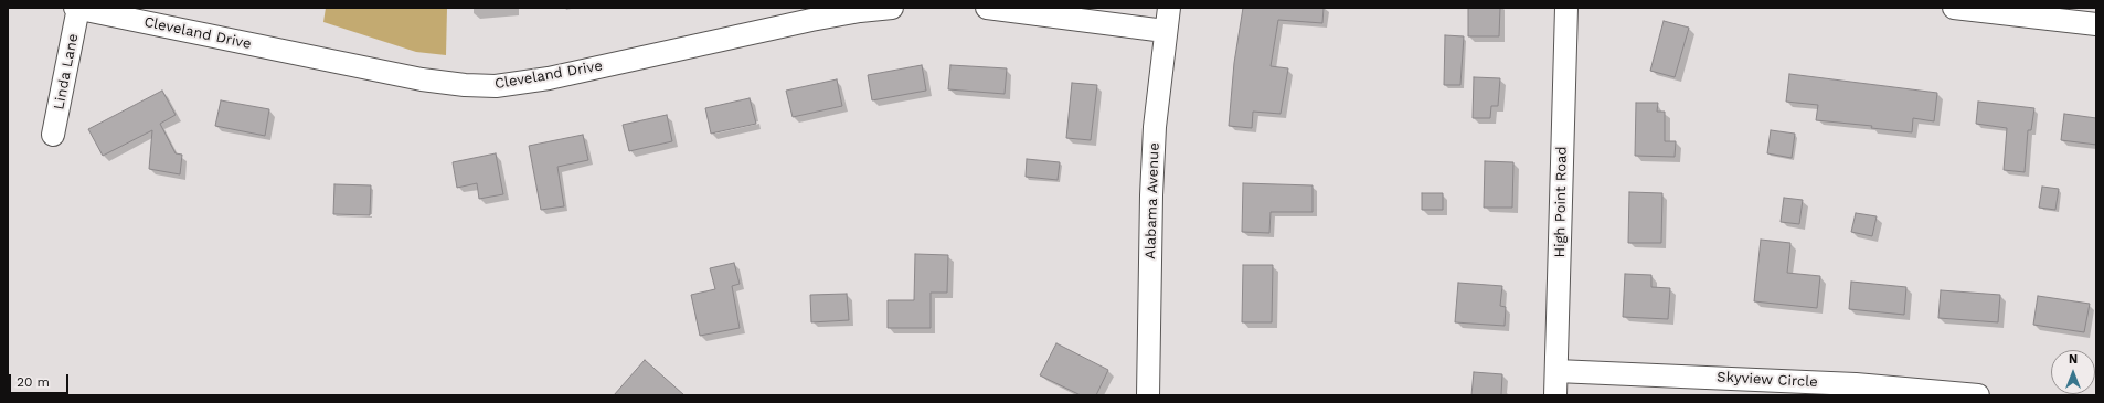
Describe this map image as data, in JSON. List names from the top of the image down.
{
  "streets": {
    "street": [
      "Cleveland Drive",
      "Linda Lane",
      "Alabama Avenue",
      "High Point Road",
      "Skyview Circle"
    ]
  },
  "crossings": [
    ["Cleveland Drive", "Linda Lane"],
    ["High Point Road", "Skyview Circle"]
  ],
  "scale_bar": "20 m",
  "north": "top"
}
